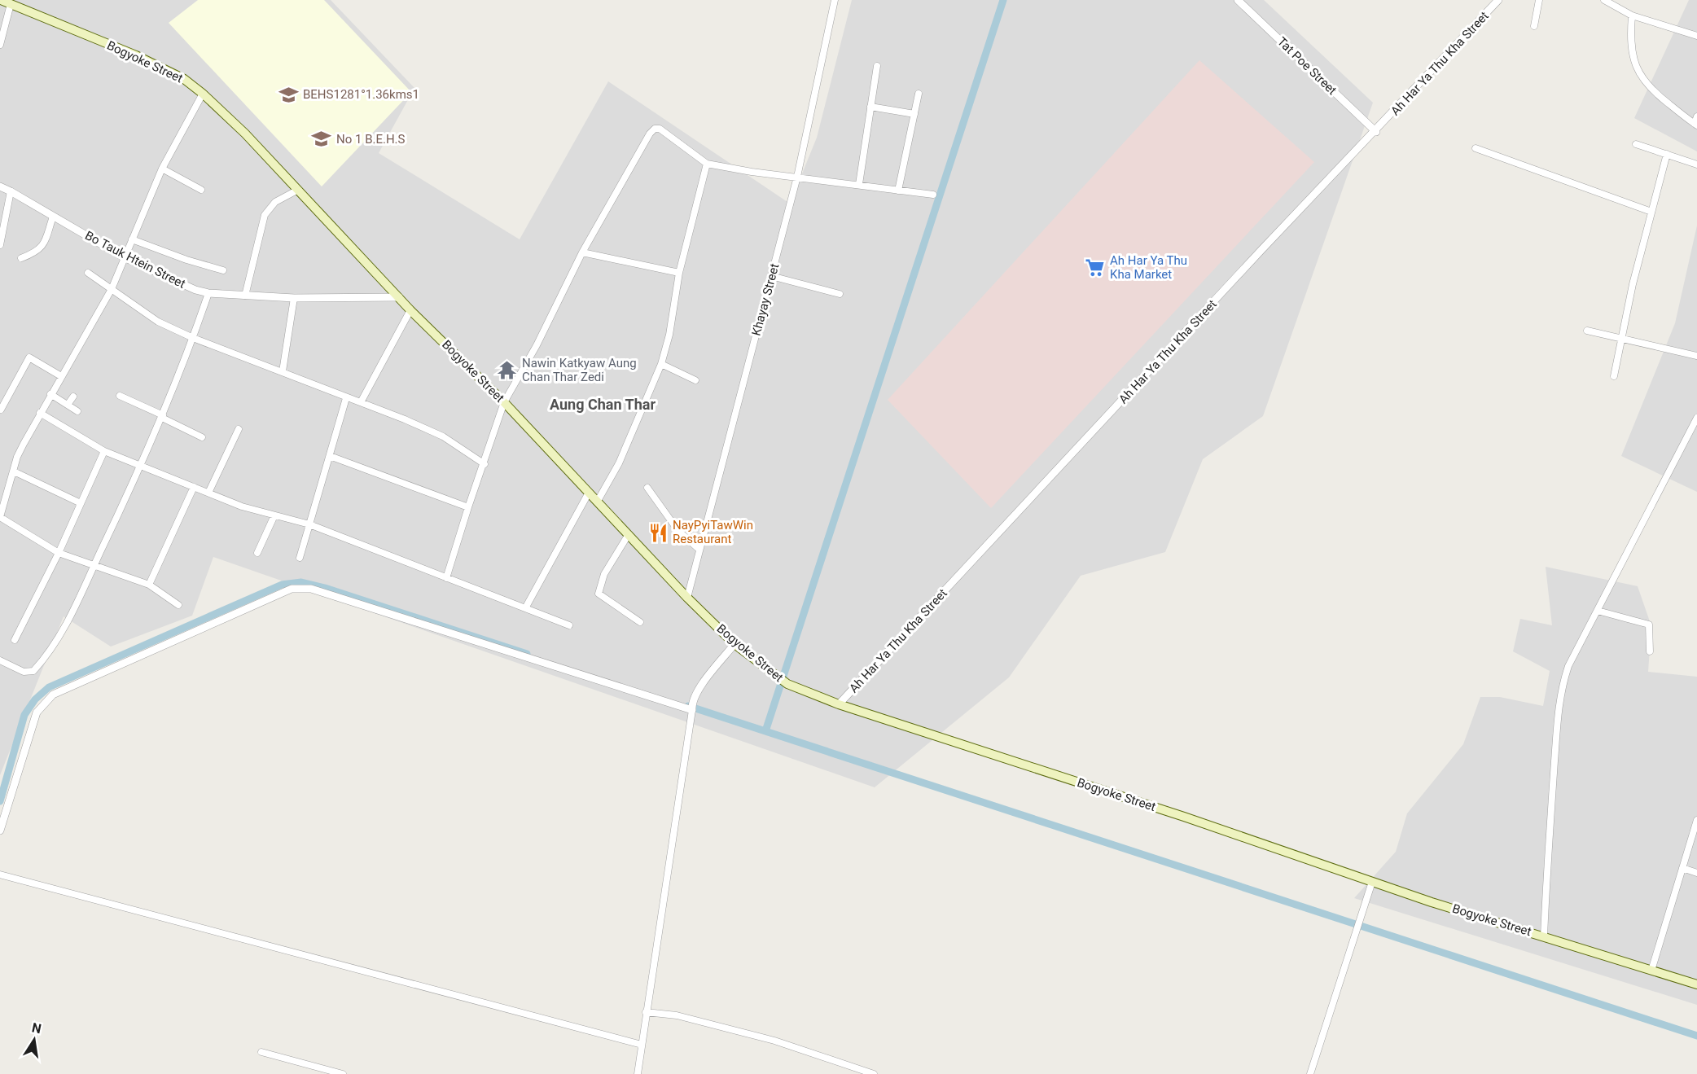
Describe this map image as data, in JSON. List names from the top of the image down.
{
  "streets": {
    "main road": ["Bogyoke Street"],
    "street": [
      "Ah Har Ya Thu Kha Street",
      "Tat Poe Street",
      "Bo Tauk Htein Street",
      "Khayay Street"
    ]
  },
  "crossings": [
    ["Bogyoke Street", "Ah Har Ya Thu Kha Street"],
    ["Bogyoke Street", "Bo Tauk Htein Street"],
    ["Bogyoke Street", "Khayay Street"],
    ["Ah Har Ya Thu Kha Street", "Tat Poe Street"]
  ],
  "districts": ["Aung Chan Thar"],
  "places": {
    "school or university": ["BEHS1281°1.36kms1", "No 1 B.E.H.S"],
    "supermarket": ["Ah Har Ya Thu Kha Market"],
    "temple": ["Nawin Katkyaw Aung Chan Thar Zedi"],
    "restaurant": ["NayPyiTawWin Restaurant"]
  },
  "north": "top"
}
